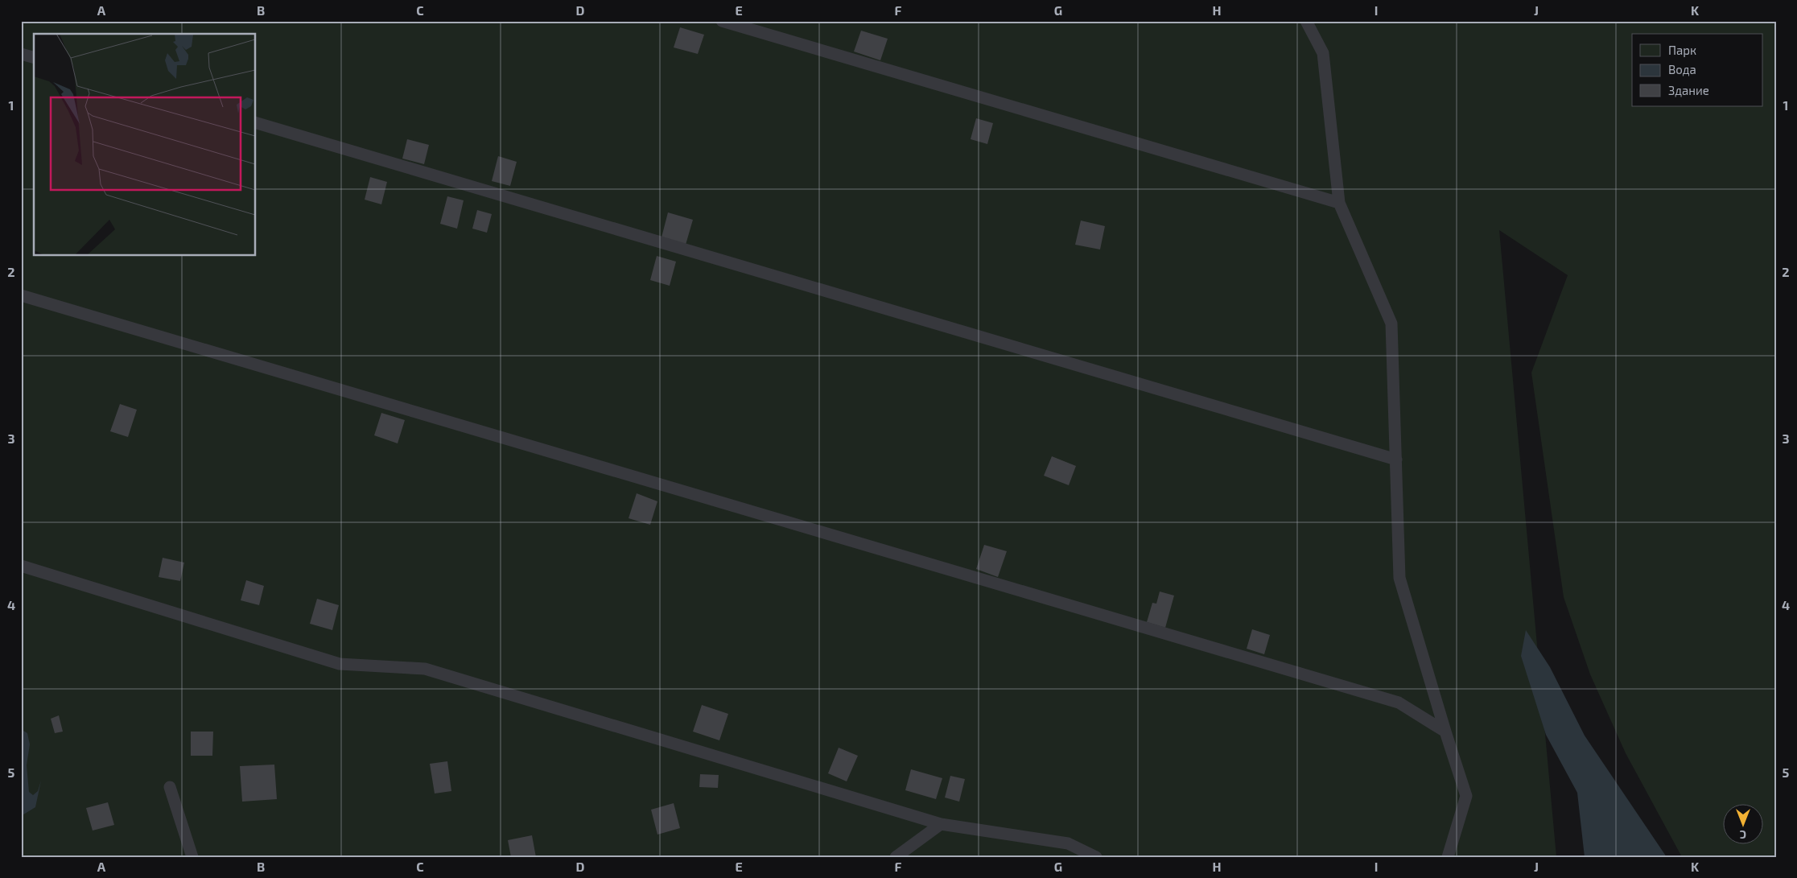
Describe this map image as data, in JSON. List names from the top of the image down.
{
  "legend": ["Парк", "Вода", "Здание"],
  "north": "bottom",
  "grid": {
    "columns": [
      "A",
      "B",
      "C",
      "D",
      "E",
      "F",
      "G",
      "H",
      "I",
      "J",
      "K"
    ],
    "rows": [
      "1",
      "2",
      "3",
      "4",
      "5"
    ]
  }
}
